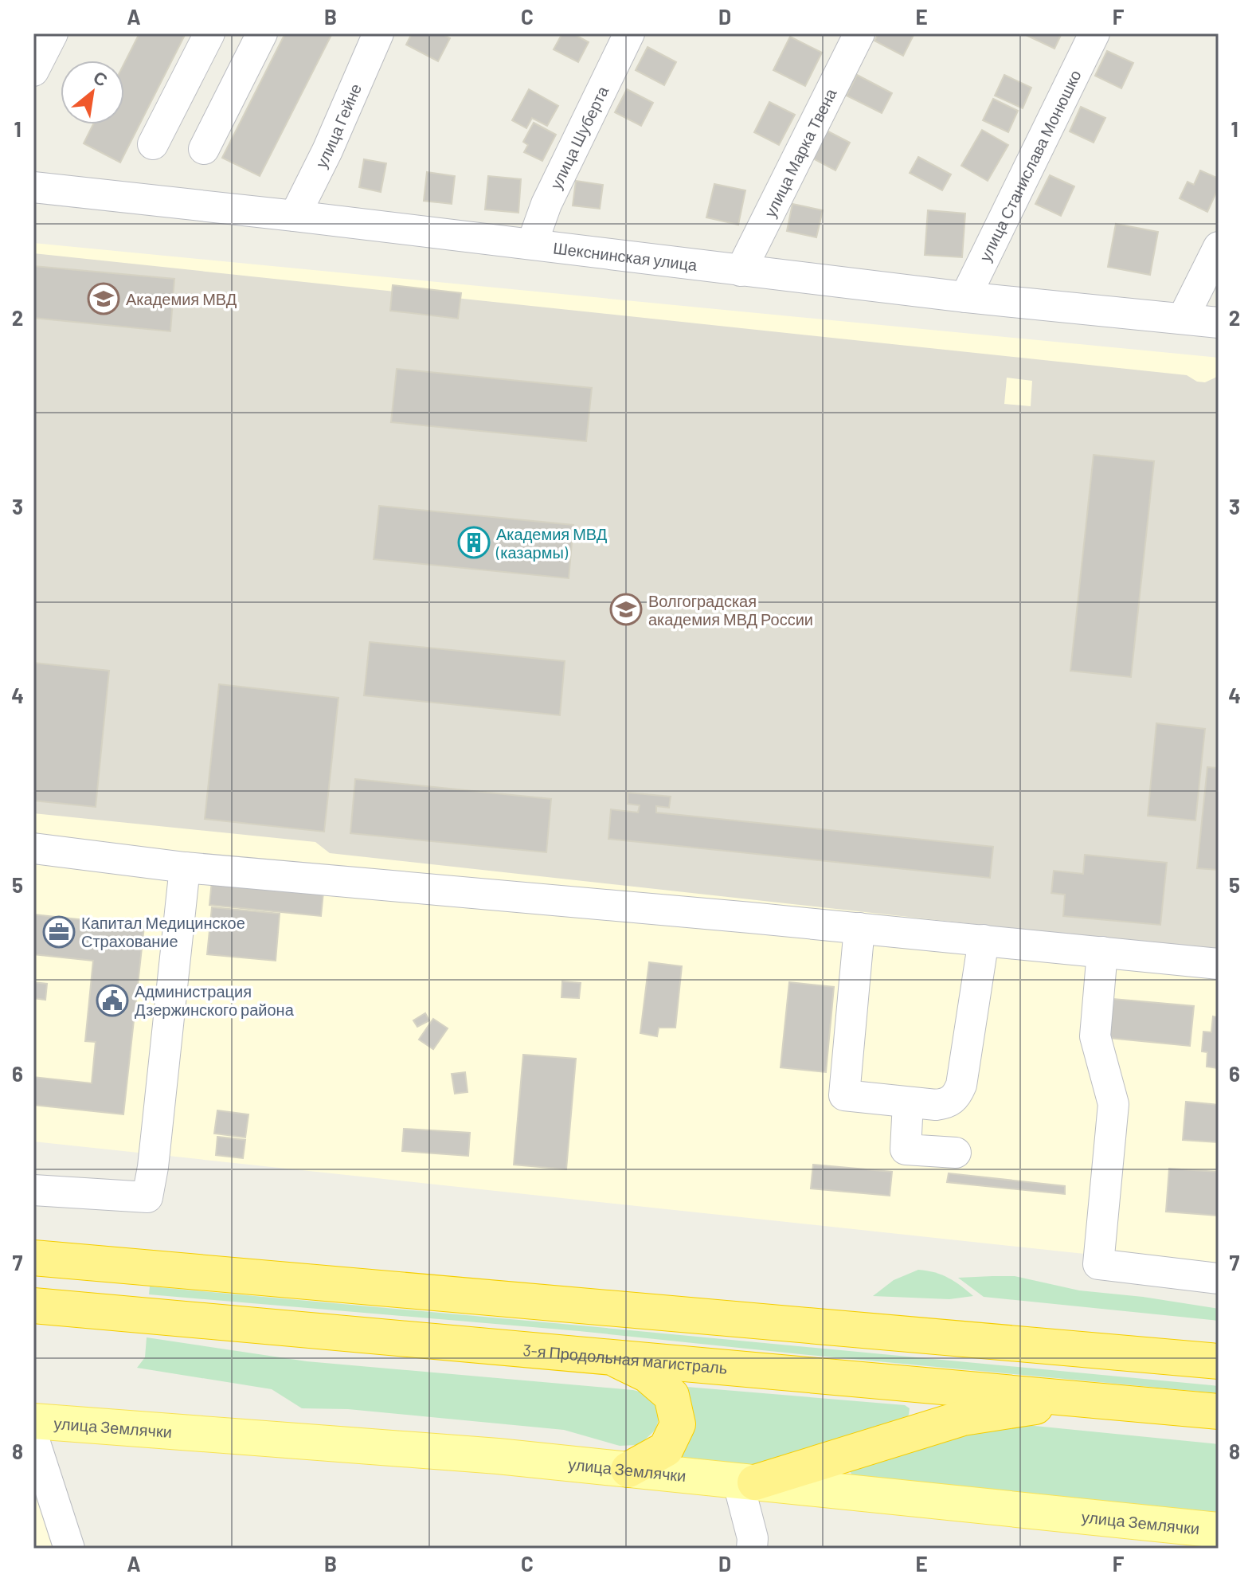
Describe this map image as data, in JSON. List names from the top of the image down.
{
  "streets": {
    "highway": ["3-я Продольная магистраль"],
    "main road": ["улица Землячки"],
    "street": [
      "улица Гейне",
      "улица Шуберта",
      "улица Марка Твена",
      "улица Станислава Монюшко",
      "Шекснинская улица"
    ]
  },
  "crossings": [
    ["улица Гейне", "Шекснинская улица"],
    ["улица Шуберта", "Шекснинская улица"],
    ["улица Марка Твена", "Шекснинская улица"],
    ["улица Станислава Монюшко", "Шекснинская улица"]
  ],
  "places": {
    "school or university": ["Академия МВД", "Волгоградская академия МВД России"],
    "building": ["Академия МВД (казармы)"],
    "office": ["Капитал Медицинское Страхование"],
    "public building": ["Администрация Дзержинского района"]
  },
  "north": "top right",
  "grid": {
    "columns": [
      "A",
      "B",
      "C",
      "D",
      "E",
      "F"
    ],
    "rows": [
      "1",
      "2",
      "3",
      "4",
      "5",
      "6",
      "7",
      "8"
    ]
  }
}
